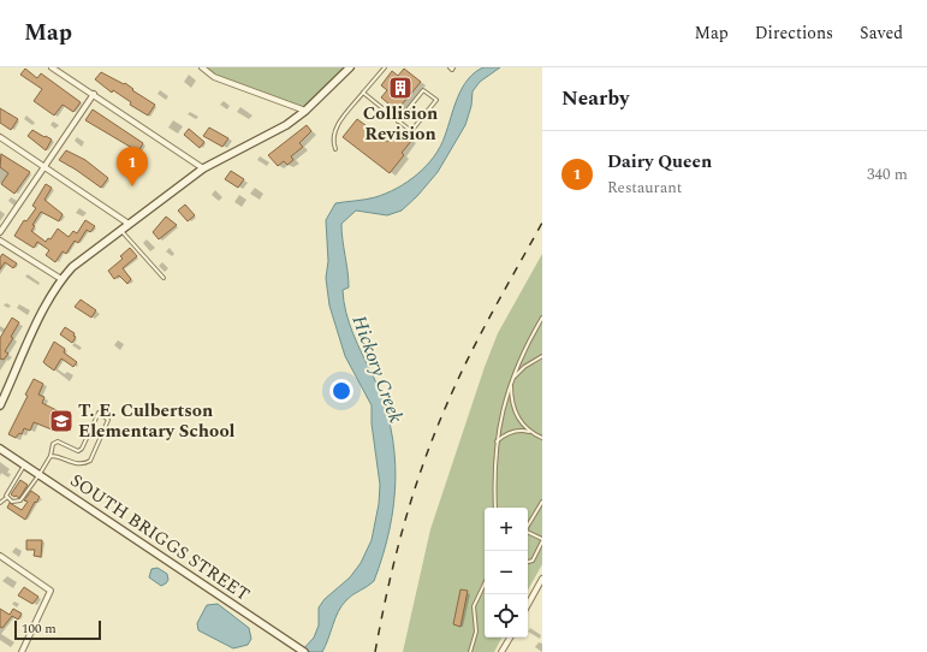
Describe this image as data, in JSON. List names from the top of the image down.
{
  "streets": {
    "street": ["SOUTH BRIGGS STREET"]
  },
  "water": ["Hickory Creek"],
  "places": {
    "building": ["Collision Revision"],
    "school or university": ["T. E. Culbertson Elementary School"]
  },
  "scale_bar": "100 m",
  "page": {
    "header": "Map",
    "nav": ["Map", "Directions", "Saved"],
    "heading": "Nearby",
    "list": [
      {
        "mark": "1",
        "name": "Dairy Queen",
        "note": "Restaurant",
        "value": "340 m"
      }
    ],
    "pins": "1",
    "map_buttons": ["+", "−"],
    "scale": "100 m"
  }
}
